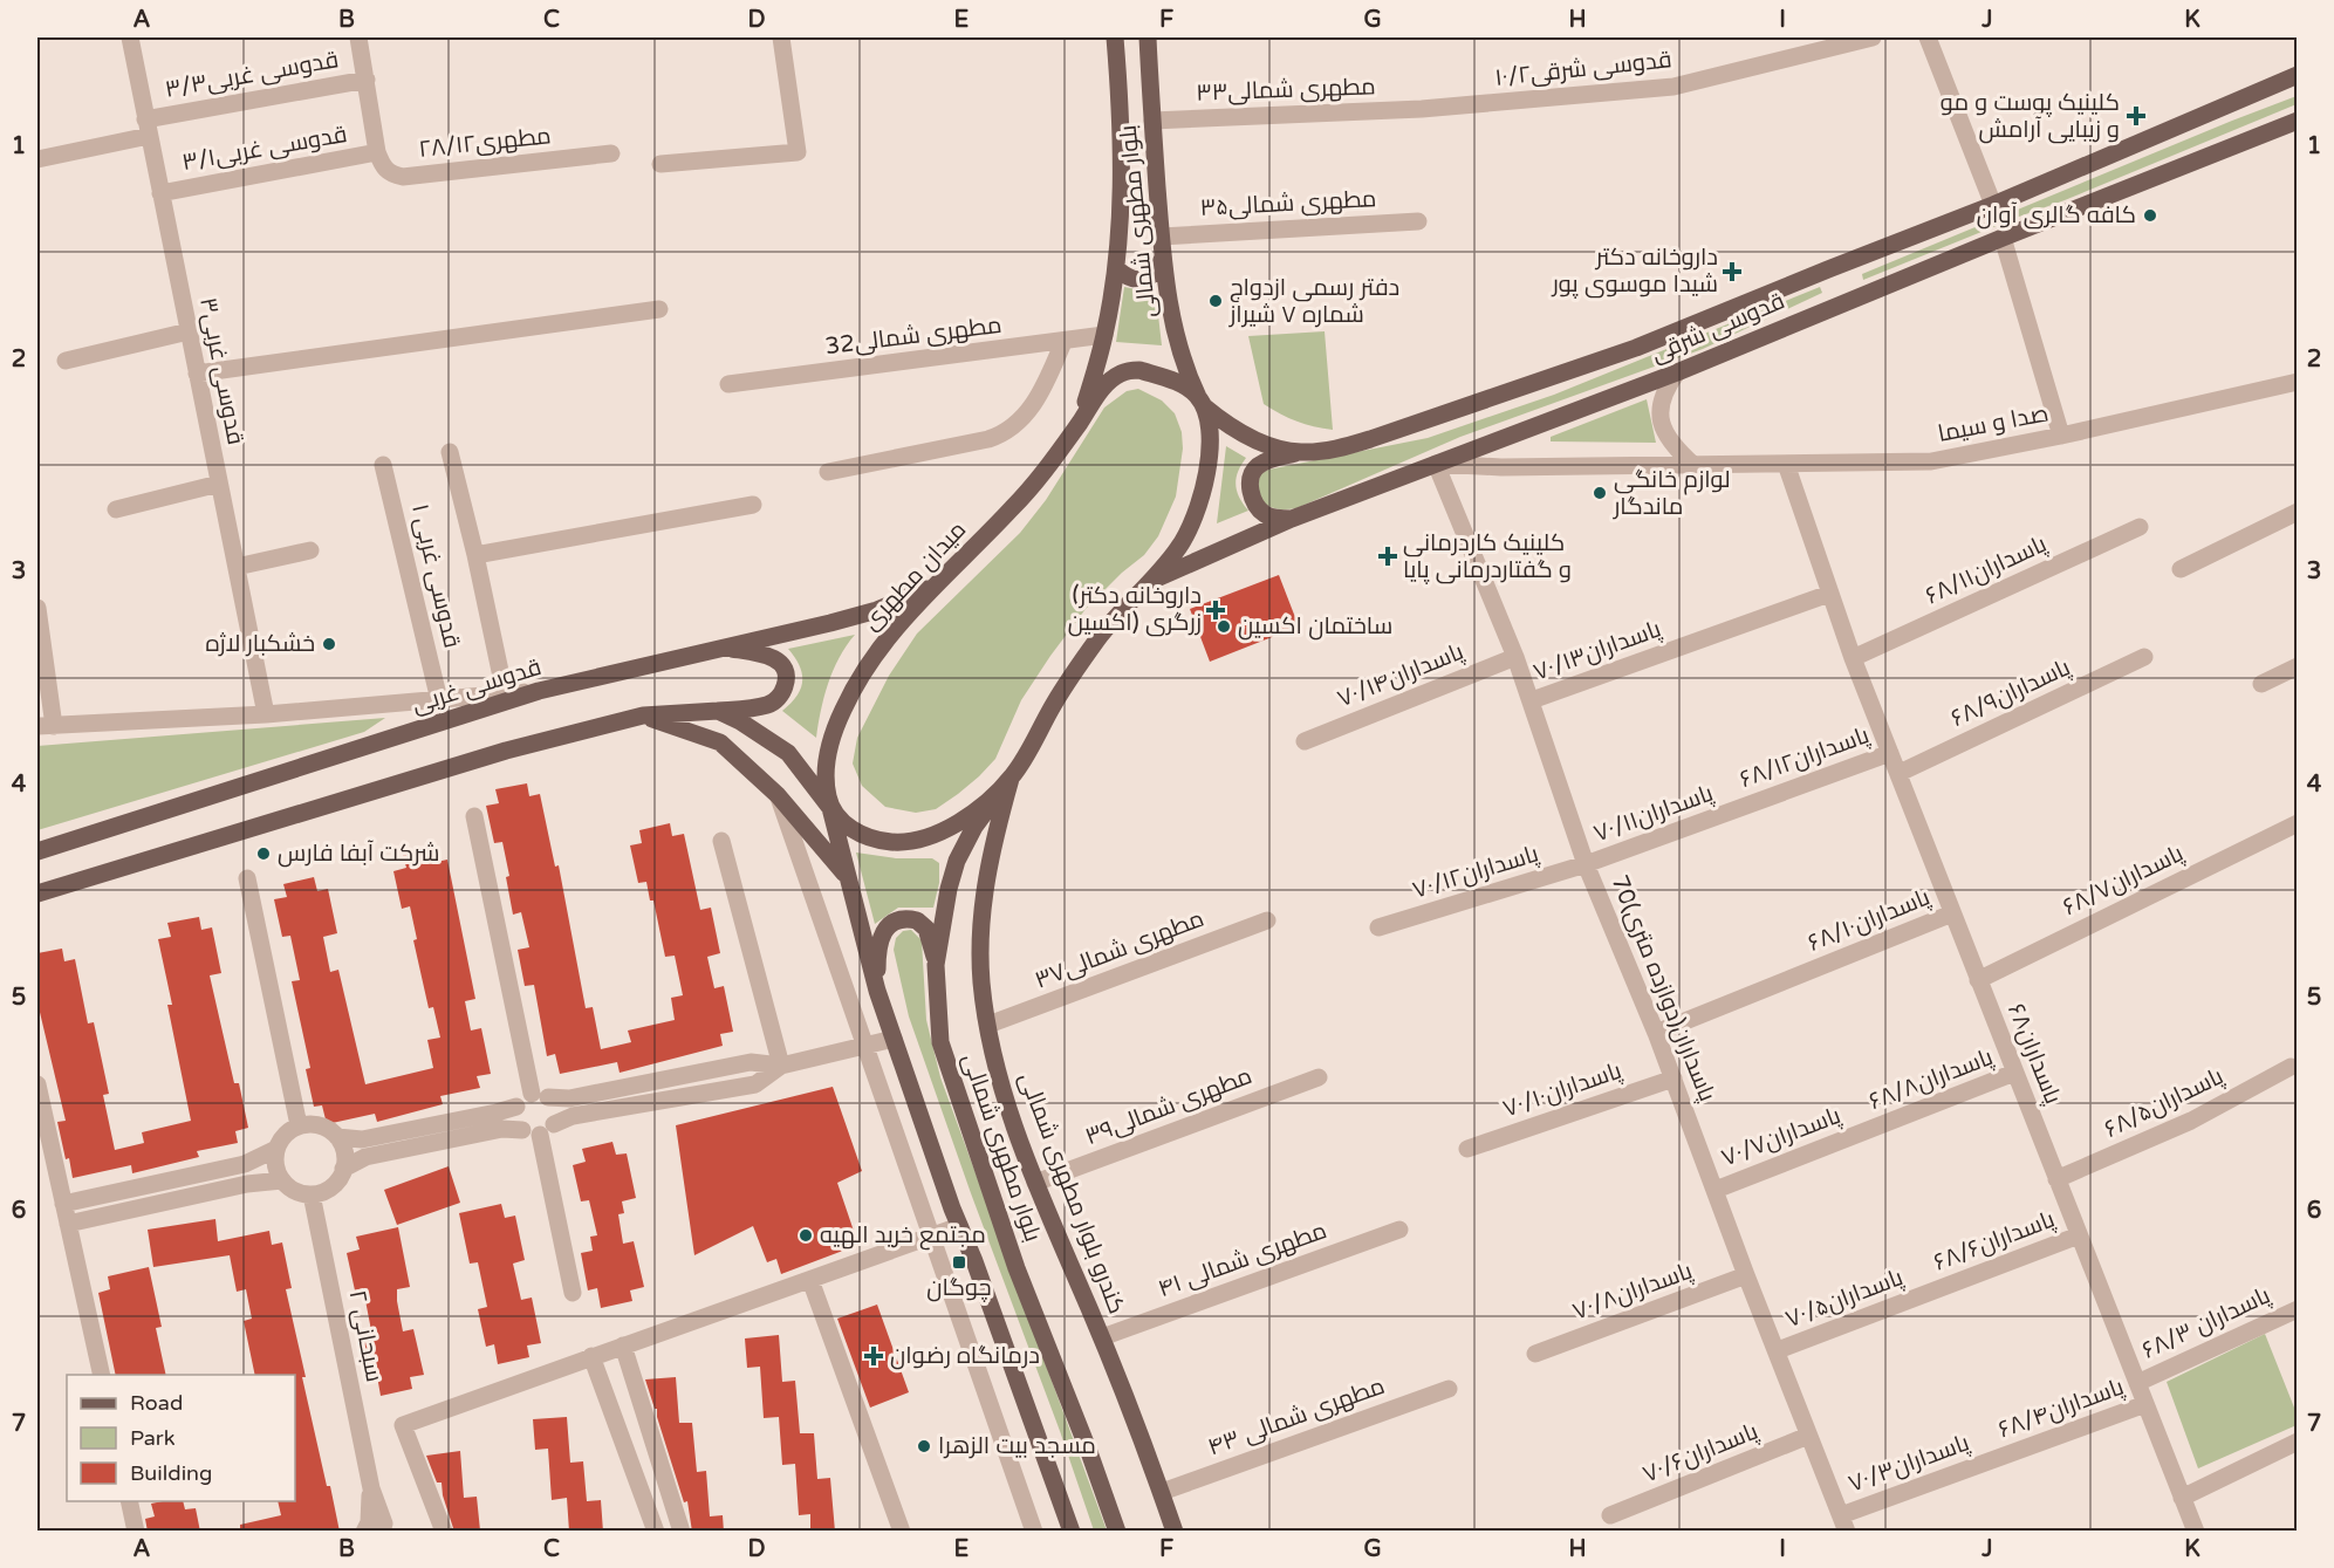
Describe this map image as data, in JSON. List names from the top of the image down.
{
  "streets": {
    "main road": [
      "بلوار مطهرى شمالى",
      "قدوسی شرقی",
      "میدان مطهری",
      "قدوسی غربی",
      "بلوار مطهری شمالی",
      "کندرو بلوار مطهری شمالی"
    ],
    "street": [
      "قدوسی شرقی۱۰/۲",
      "قدوسی غربی۳/۳",
      "مطهرى شمالى۳۳",
      "مطهری۲۸/۱۲",
      "قدوسی غربی۳/۱",
      "مطهرى شمالى۳۵",
      "32مطهرى شمالى",
      "قدوسی غربی۳",
      "صدا و سیما",
      "پاسداران۶۸/۱۱",
      "۱ قدوسی غربی",
      "پاسداران۷۰/۱۳",
      "پاسداران۷۰/۱۴",
      "پاسداران۶۸/۹",
      "پاسداران۶۸/۱۲",
      "پاسداران۷۰/۱۱",
      "پاسداران۷۰/۱۲",
      "پاسداران۶۸/۷",
      "پاسداران۶۸/۱۰",
      "مطهرى شمالى۳۷",
      "70پاسداران(دوازده متری)",
      "پاسداران۶۸",
      "پاسداران۶۸/۸",
      "پاسداران۷۰/۱۰",
      "پاسداران۶۸/۵",
      "مطهرى شمالى۳۹",
      "پاسداران۷۰/۷",
      "پاسداران۶۸/۶",
      "۴۱ مطهرى شمالى",
      "پاسداران۷۰/۸",
      "پاسداران۷۰/۵",
      "پاسداران ۶۸/۳",
      "سبحانی ۲",
      "پاسداران۶۸/۴",
      "مطهرى شمالى ۴۳",
      "پاسداران۷۰/۶",
      "پاسداران۷۰/۳"
    ]
  },
  "crossings": [
    ["قدوسی شرقی۱۰/۲", "مطهرى شمالى۳۳"],
    ["قدوسی غربی۳/۳", "قدوسی غربی۳"],
    ["مطهرى شمالى۳۳", "بلوار مطهرى شمالى"],
    ["مطهری۲۸/۱۲", "قدوسی غربی۳/۱"],
    ["قدوسی غربی۳/۱", "قدوسی غربی۳"],
    ["مطهرى شمالى۳۵", "بلوار مطهرى شمالى"],
    ["بلوار مطهرى شمالى", "قدوسی شرقی"],
    ["بلوار مطهرى شمالى", "32مطهرى شمالى"],
    ["بلوار مطهرى شمالى", "میدان مطهری"],
    ["قدوسی شرقی", "صدا و سیما"],
    ["قدوسی شرقی", "میدان مطهری"],
    ["قدوسی شرقی", "70پاسداران(دوازده متری)"],
    ["صدا و سیما", "70پاسداران(دوازده متری)"],
    ["صدا و سیما", "پاسداران۶۸"],
    ["پاسداران۶۸/۱۱", "پاسداران۶۸"],
    ["میدان مطهری", "قدوسی غربی"],
    ["پاسداران۷۰/۱۳", "70پاسداران(دوازده متری)"],
    ["پاسداران۷۰/۱۳", "پاسداران۶۸"],
    ["پاسداران۷۰/۱۴", "70پاسداران(دوازده متری)"],
    ["پاسداران۶۸/۹", "پاسداران۶۸"],
    ["پاسداران۶۸/۱۲", "پاسداران۷۰/۱۱"],
    ["پاسداران۶۸/۱۲", "پاسداران۶۸"],
    ["پاسداران۷۰/۱۱", "پاسداران۷۰/۱۲"],
    ["پاسداران۷۰/۱۱", "70پاسداران(دوازده متری)"],
    ["پاسداران۷۰/۱۲", "70پاسداران(دوازده متری)"],
    ["پاسداران۶۸/۷", "پاسداران۶۸"],
    ["پاسداران۶۸/۱۰", "70پاسداران(دوازده متری)"],
    ["پاسداران۶۸/۱۰", "پاسداران۶۸"],
    ["مطهرى شمالى۳۷", "کندرو بلوار مطهری شمالی"],
    ["70پاسداران(دوازده متری)", "پاسداران۷۰/۱۰"],
    ["70پاسداران(دوازده متری)", "پاسداران۷۰/۷"],
    ["70پاسداران(دوازده متری)", "پاسداران۷۰/۸"],
    ["70پاسداران(دوازده متری)", "پاسداران۷۰/۵"],
    ["70پاسداران(دوازده متری)", "پاسداران۷۰/۶"],
    ["70پاسداران(دوازده متری)", "پاسداران۷۰/۳"],
    ["پاسداران۶۸", "پاسداران۶۸/۸"],
    ["پاسداران۶۸", "پاسداران۶۸/۵"],
    ["پاسداران۶۸", "پاسداران۶۸/۶"],
    ["پاسداران۶۸", "پاسداران ۶۸/۳"],
    ["پاسداران۶۸", "پاسداران۶۸/۴"],
    ["پاسداران۶۸/۸", "پاسداران۷۰/۷"],
    ["مطهرى شمالى۳۹", "کندرو بلوار مطهری شمالی"],
    ["بلوار مطهری شمالی", "کندرو بلوار مطهری شمالی"],
    ["کندرو بلوار مطهری شمالی", "۴۱ مطهرى شمالى"],
    ["کندرو بلوار مطهری شمالی", "مطهرى شمالى ۴۳"],
    ["پاسداران۶۸/۶", "پاسداران۷۰/۵"],
    ["پاسداران۶۸/۴", "پاسداران۷۰/۳"]
  ],
  "places": {
    "health": [
      "کلینیک پوست و مو و زیبایی آرامش",
      "داروخانه دکتر شیدا موسوی پور",
      "کلینیک کاردرمانی و گفتاردرمانی پایا",
      "(داروخانه دکتر زرگری (اکسین",
      "درمانگاه رضوان"
    ],
    "other": [
      "کافه گالری آوان",
      "دفتر رسمی ازدواج شماره ۷ شیراز",
      "لوازم خانگی ماندگار",
      "ساختمان اکسین",
      "خشکبار لاژه",
      "شرکت آبفا فارس",
      "مجتمع خرید الهیه",
      "مسجد بیت الزهرا"
    ],
    "transit": ["چوگان"]
  },
  "legend": ["Road", "Park", "Building"],
  "grid": {
    "columns": [
      "A",
      "B",
      "C",
      "D",
      "E",
      "F",
      "G",
      "H",
      "I",
      "J",
      "K"
    ],
    "rows": [
      "1",
      "2",
      "3",
      "4",
      "5",
      "6",
      "7"
    ]
  }
}
